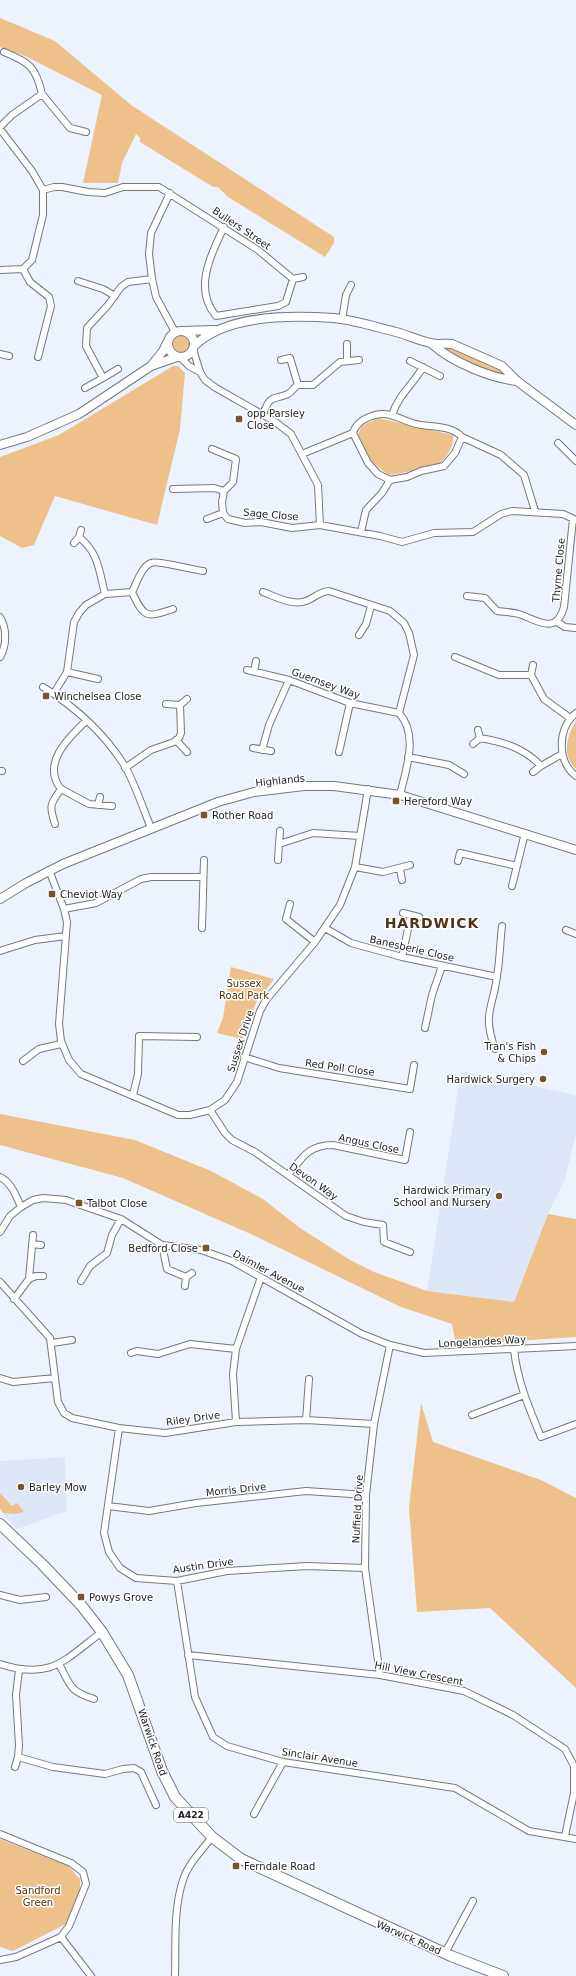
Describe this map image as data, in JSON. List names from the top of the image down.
{
  "streets": {
    "main road": ["Warwick Road", "A422"],
    "street": [
      "Bullers Street",
      "Sage Close",
      "Thyme Close",
      "Guernsey Way",
      "Highlands",
      "Banesberie Close",
      "Sussex Drive",
      "Red Poll Close",
      "Angus Close",
      "Devon Way",
      "Daimler Avenue",
      "Longelandes Way",
      "Riley Drive",
      "Morris Drive",
      "Nuffield Drive",
      "Austin Drive",
      "Hill View Crescent",
      "Sinclair Avenue"
    ]
  },
  "crossings": [
    ["Sage Close", "Thyme Close"],
    ["Highlands", "Sussex Drive"],
    ["Banesberie Close", "Sussex Drive"],
    ["Sussex Drive", "Red Poll Close"],
    ["Sussex Drive", "Devon Way"],
    ["Angus Close", "Devon Way"],
    ["Daimler Avenue", "Longelandes Way"],
    ["Daimler Avenue", "Nuffield Drive"],
    ["Longelandes Way", "Nuffield Drive"],
    ["Riley Drive", "Nuffield Drive"],
    ["Riley Drive", "Austin Drive"],
    ["Morris Drive", "Nuffield Drive"],
    ["Morris Drive", "Austin Drive"],
    ["Nuffield Drive", "Austin Drive"],
    ["Nuffield Drive", "Hill View Crescent"],
    ["Austin Drive", "Sinclair Avenue"],
    ["Hill View Crescent", "Sinclair Avenue"]
  ],
  "districts": ["HARDWICK"],
  "parks": ["Sussex Road Park", "Sandford Green"],
  "places": {
    "transit": [
      "opp Parsley Close",
      "Winchelsea Close",
      "Hereford Way",
      "Rother Road",
      "Cheviot Way",
      "Talbot Close",
      "Bedford Close",
      "Powys Grove",
      "Ferndale Road"
    ],
    "other": [
      "Tran's Fish & Chips",
      "Hardwick Surgery",
      "Hardwick Primary School and Nursery",
      "Barley Mow"
    ]
  }
}
